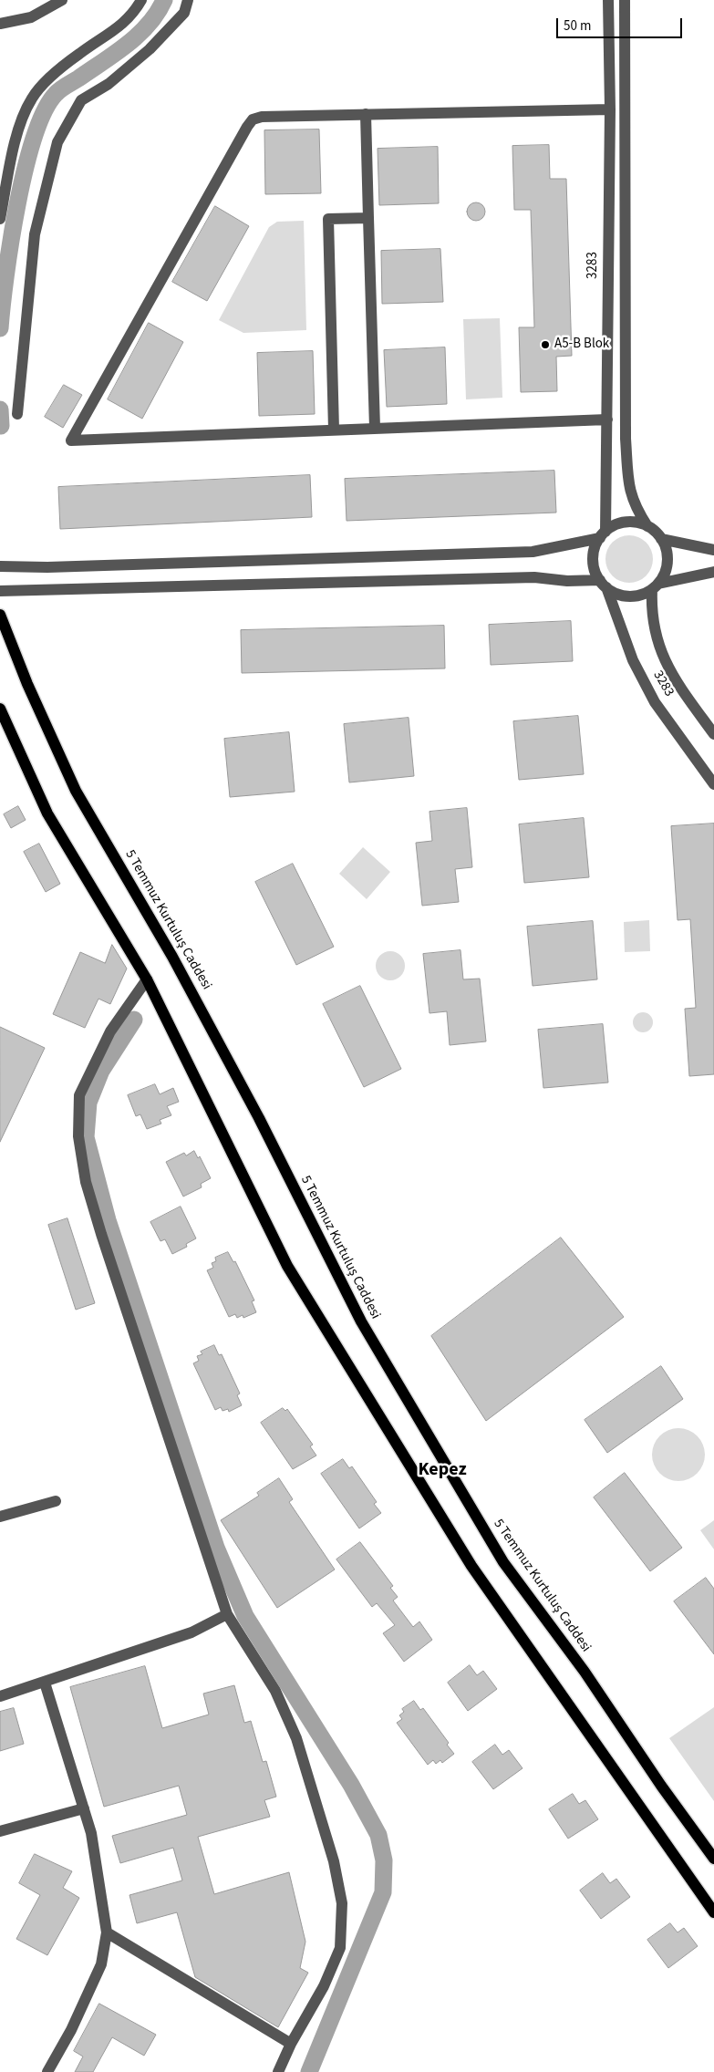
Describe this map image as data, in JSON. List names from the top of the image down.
{
  "streets": {
    "main road": ["5 Temmuz Kurtuluş Caddesi"],
    "street": ["3283"]
  },
  "districts": ["Kepez"],
  "places": ["A5-B Blok"],
  "scale_bar": "50 m"
}
